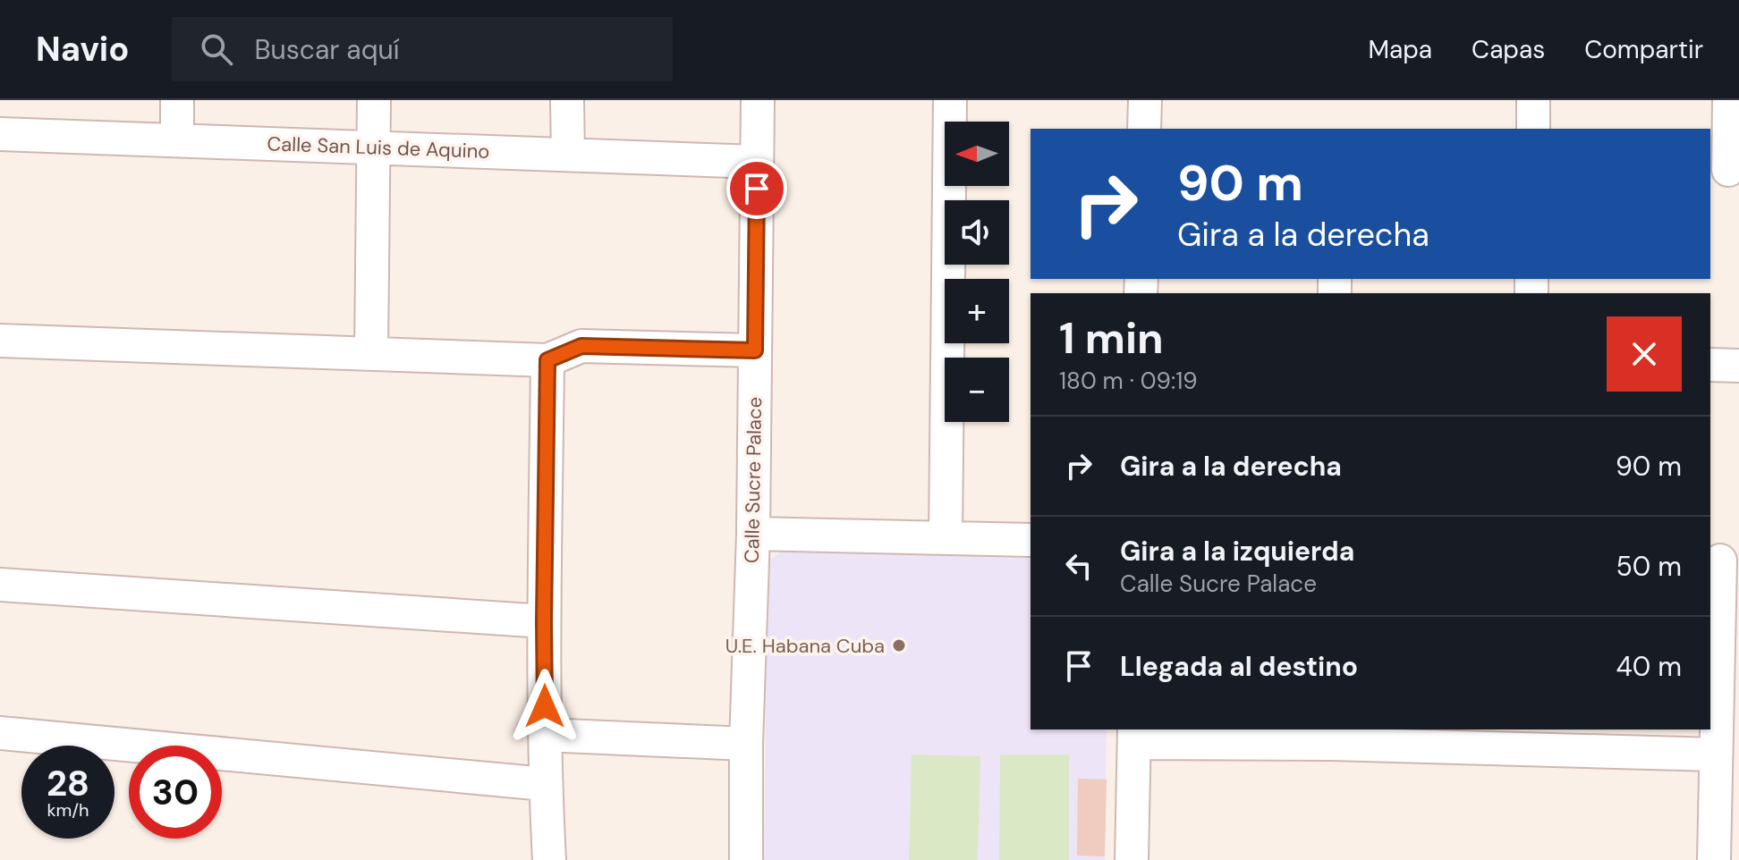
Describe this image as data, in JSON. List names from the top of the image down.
{
  "streets": {
    "street": ["Calle San Luis de Aquino", "Calle Sucre Palace"]
  },
  "crossings": [
    ["Calle San Luis de Aquino", "Calle Sucre Palace"]
  ],
  "places": ["U.E. Habana Cuba"],
  "north": "left",
  "page": {
    "header": "Navio",
    "search": "Buscar aquí",
    "nav": ["Mapa", "Capas", "Compartir"],
    "map_buttons": ["+", "−"],
    "turn": ["90 m", "Gira a la derecha"],
    "heading": ["1 min", "180 m · 09:19"],
    "list": [
      {
        "name": "Gira a la derecha",
        "value": "90 m"
      },
      {
        "name": "Gira a la izquierda",
        "note": "Calle Sucre Palace",
        "value": "50 m"
      },
      {
        "name": "Llegada al destino",
        "value": "40 m"
      }
    ],
    "speed": "28 km/h",
    "limit": "30"
  }
}
